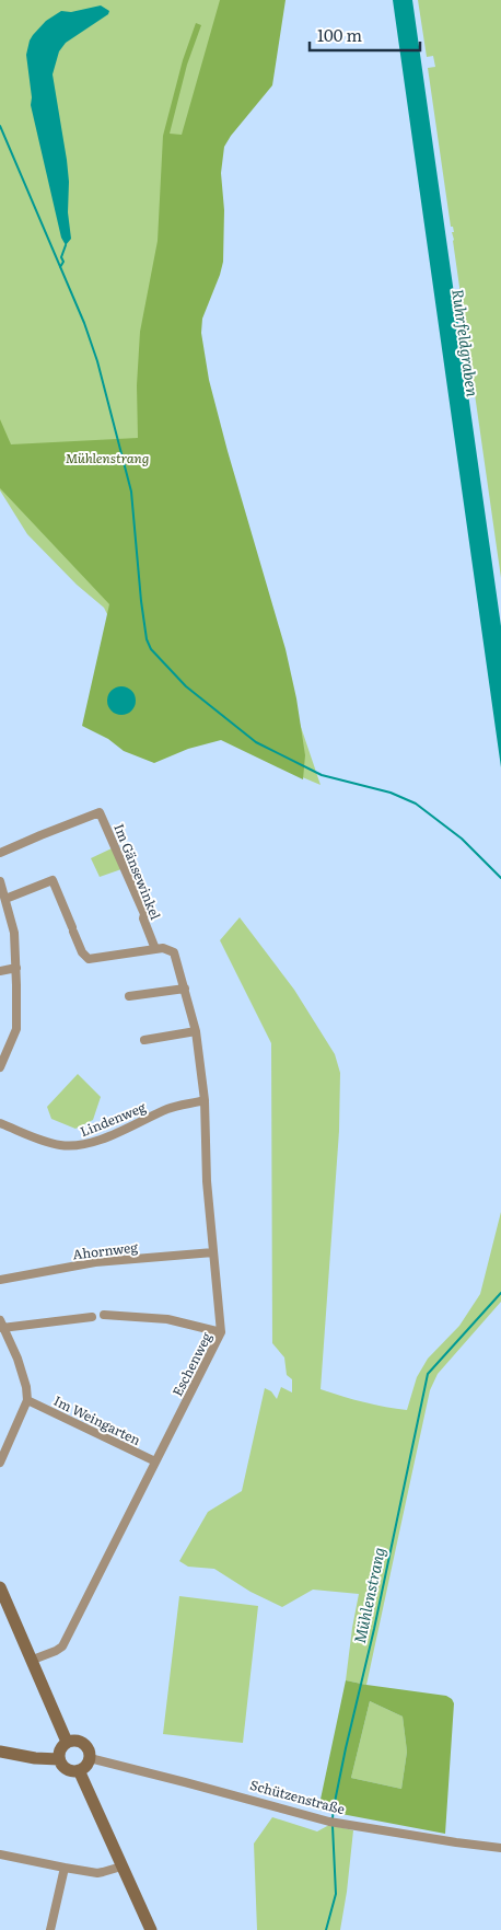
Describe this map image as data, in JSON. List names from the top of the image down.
{
  "streets": {
    "street": [
      "Im Gänsewinkel",
      "Lindenweg",
      "Ahornweg",
      "Eschenweg",
      "Im Weingarten",
      "Schützenstraße"
    ]
  },
  "crossings": [
    ["Im Gänsewinkel", "Eschenweg"],
    ["Lindenweg", "Eschenweg"],
    ["Ahornweg", "Eschenweg"],
    ["Eschenweg", "Im Weingarten"]
  ],
  "water": ["Ruhrfeldgraben", "Mühlenstrang"],
  "parks": ["Mühlenstrang"],
  "scale_bar": "100 m"
}
